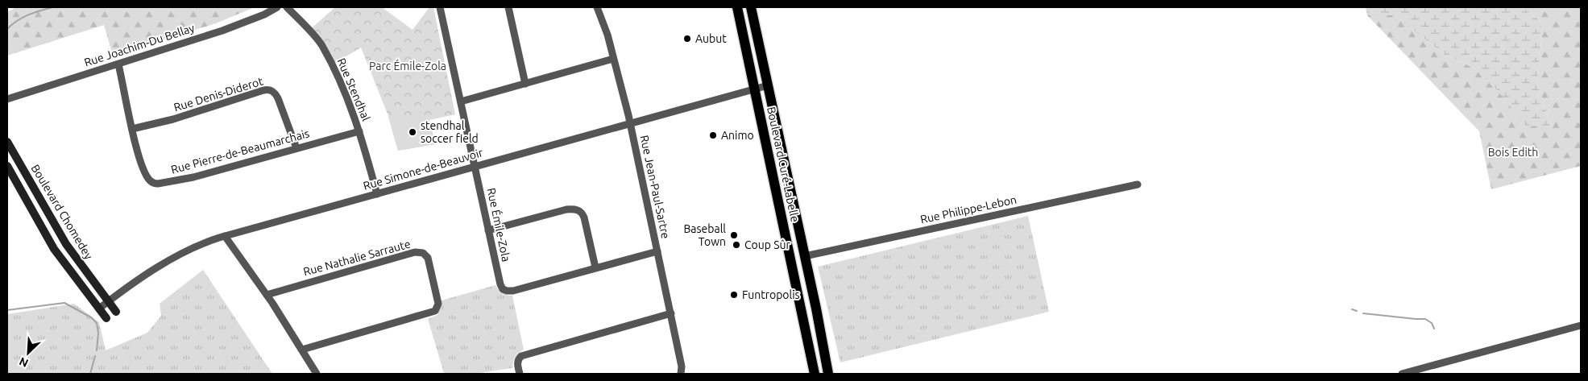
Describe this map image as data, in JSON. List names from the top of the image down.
{
  "streets": {
    "main road": ["Boulevard Curé-Labelle"],
    "street": [
      "Rue Joachim-Du Bellay",
      "Rue Stendhal",
      "Rue Denis-Diderot",
      "Rue Pierre-de-Beaumarchais",
      "Rue Simone-de-Beauvoir",
      "Rue Jean-Paul-Sartre",
      "Rue Philippe-Lebon",
      "Boulevard Chomedey",
      "Rue Émile-Zola",
      "Rue Nathalie Sarraute"
    ]
  },
  "crossings": [
    ["Rue Joachim-Du Bellay", "Rue Pierre-de-Beaumarchais"],
    ["Rue Stendhal", "Rue Pierre-de-Beaumarchais"],
    ["Rue Stendhal", "Rue Simone-de-Beauvoir"],
    ["Rue Denis-Diderot", "Rue Pierre-de-Beaumarchais"],
    ["Boulevard Curé-Labelle", "Rue Simone-de-Beauvoir"],
    ["Boulevard Curé-Labelle", "Rue Philippe-Lebon"],
    ["Rue Simone-de-Beauvoir", "Rue Jean-Paul-Sartre"],
    ["Rue Simone-de-Beauvoir", "Boulevard Chomedey"],
    ["Rue Simone-de-Beauvoir", "Rue Émile-Zola"],
    ["Rue Jean-Paul-Sartre", "Rue Émile-Zola"]
  ],
  "parks": ["Parc Émile-Zola", "Bois Edith"],
  "places": [
    "Aubut",
    "stendhal soccer field",
    "Animo",
    "Baseball Town",
    "Coup Sûr",
    "Funtropolis"
  ],
  "north": "bottom left"
}
